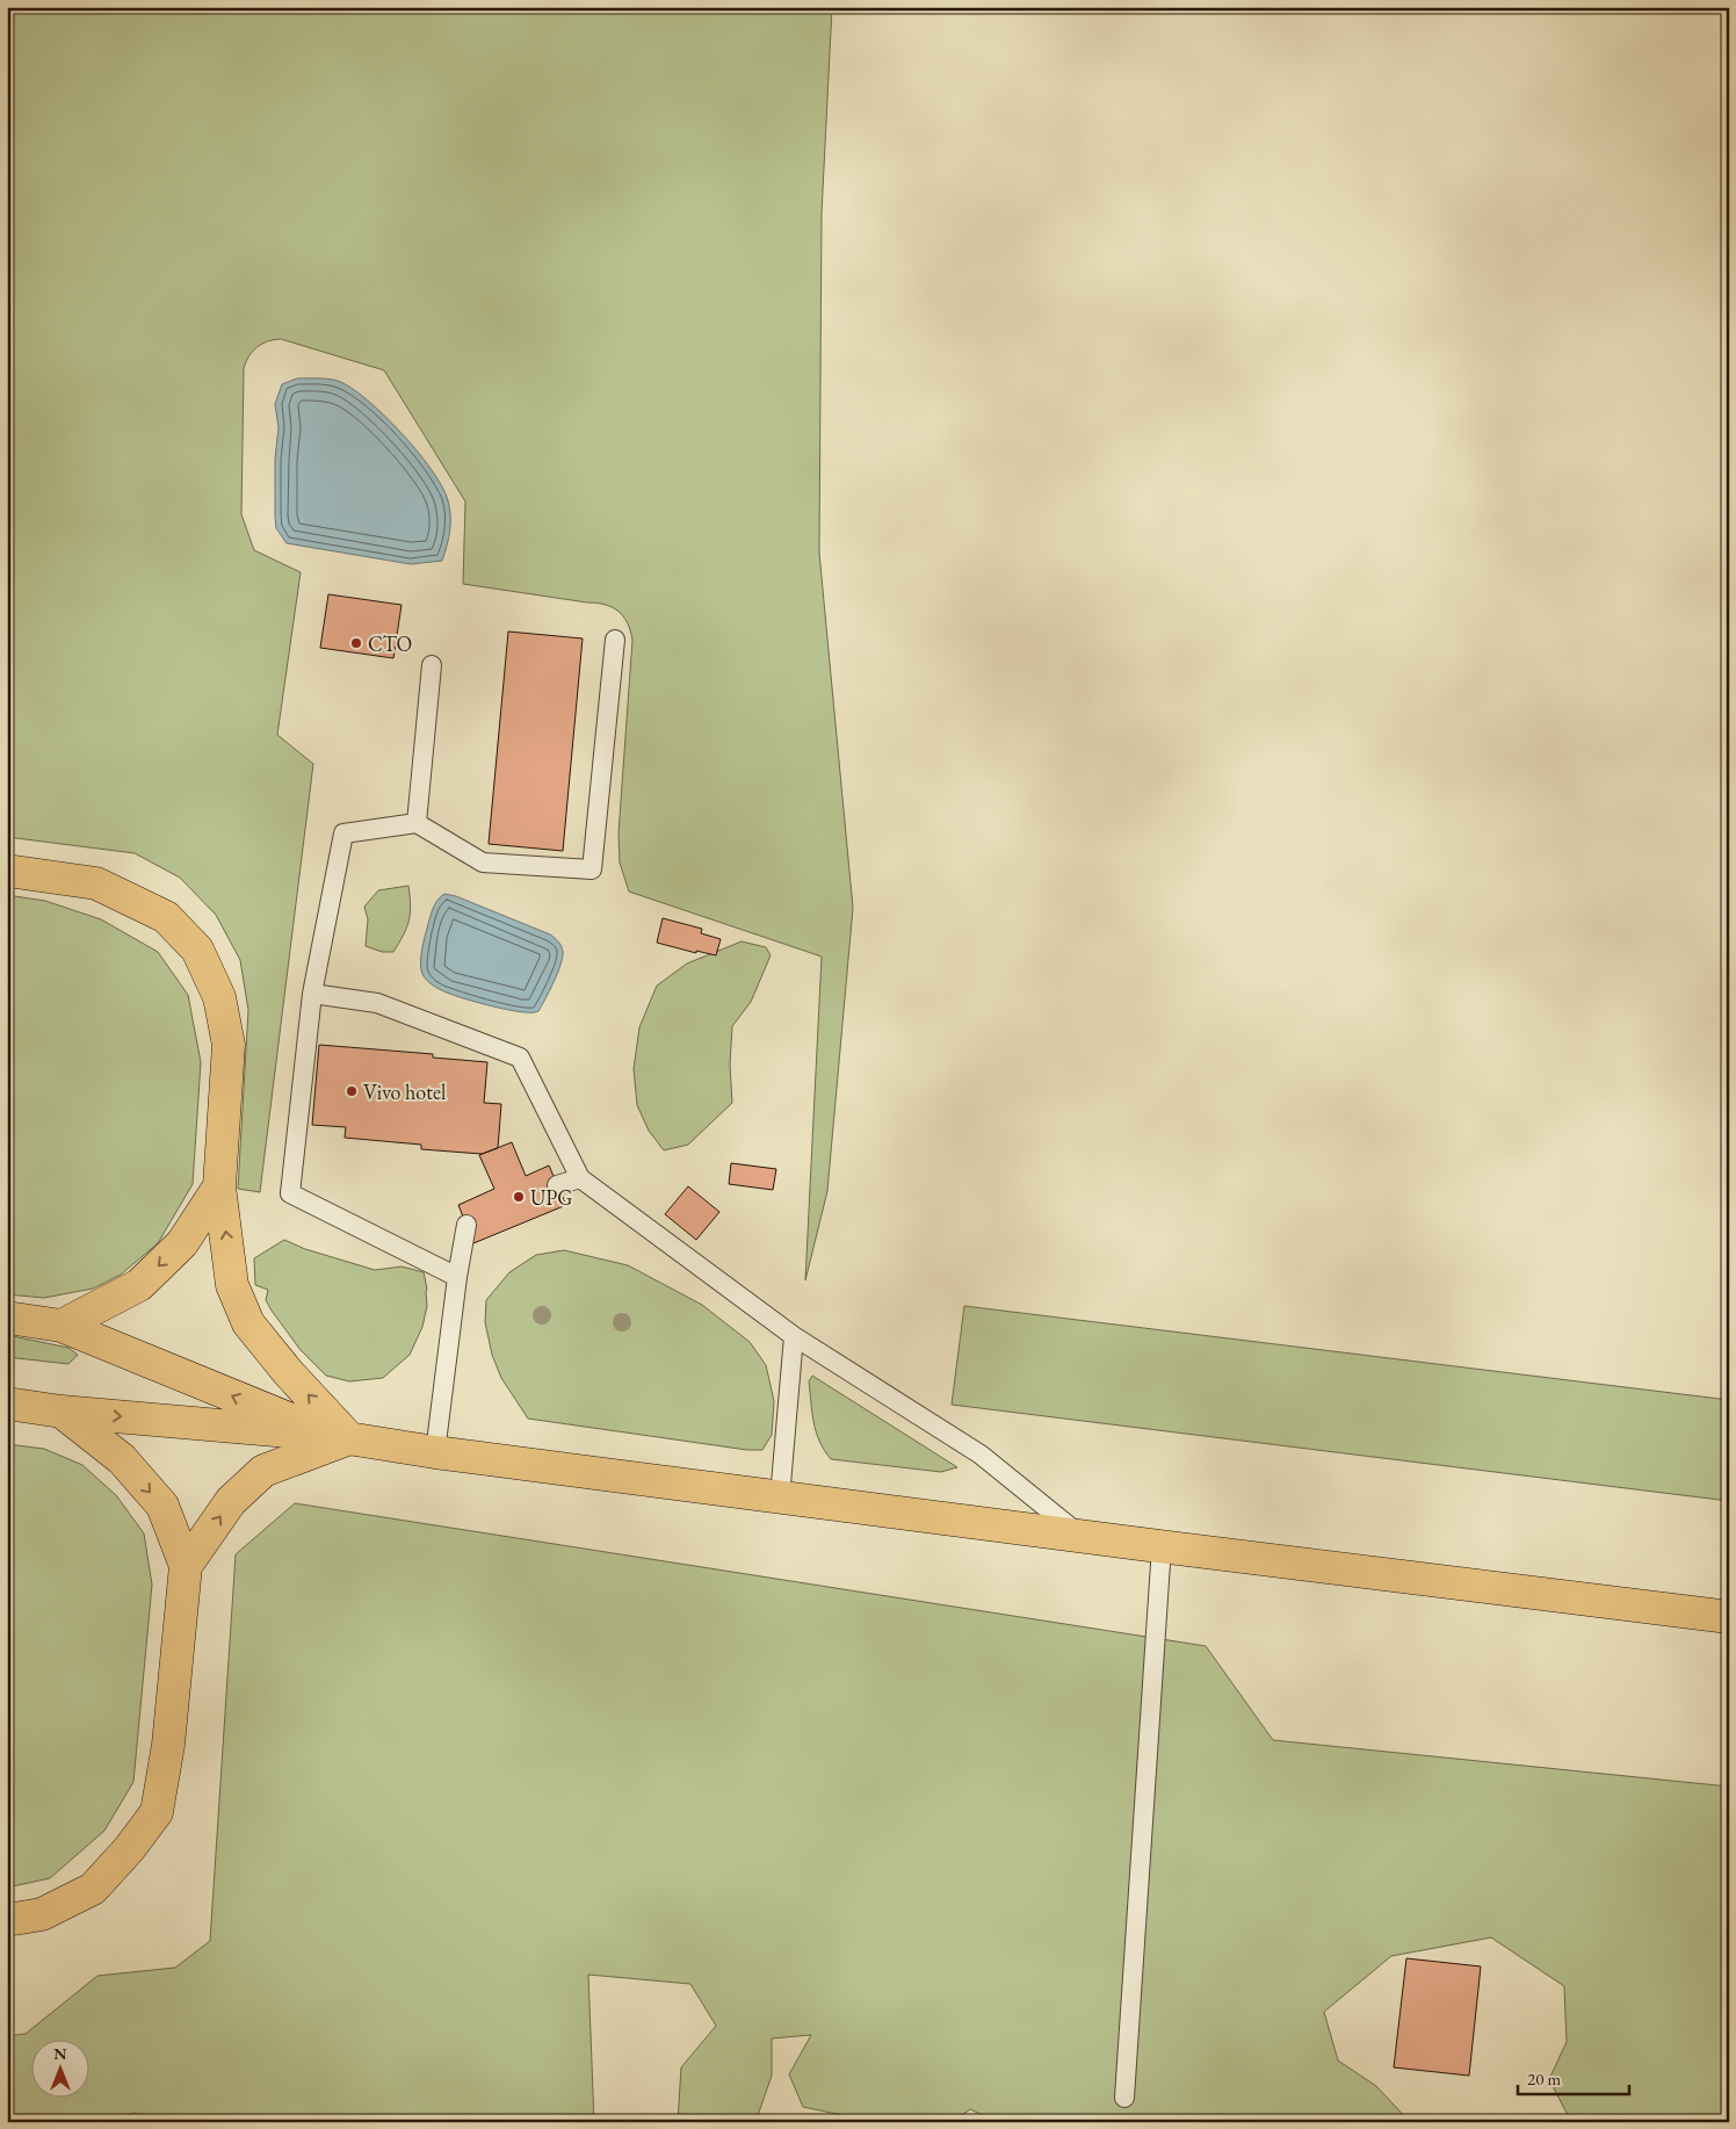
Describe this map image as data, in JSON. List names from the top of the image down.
{
  "places": ["СТО", "Vivo hotel", "UPG"],
  "scale_bar": "20 m",
  "north": "top"
}
